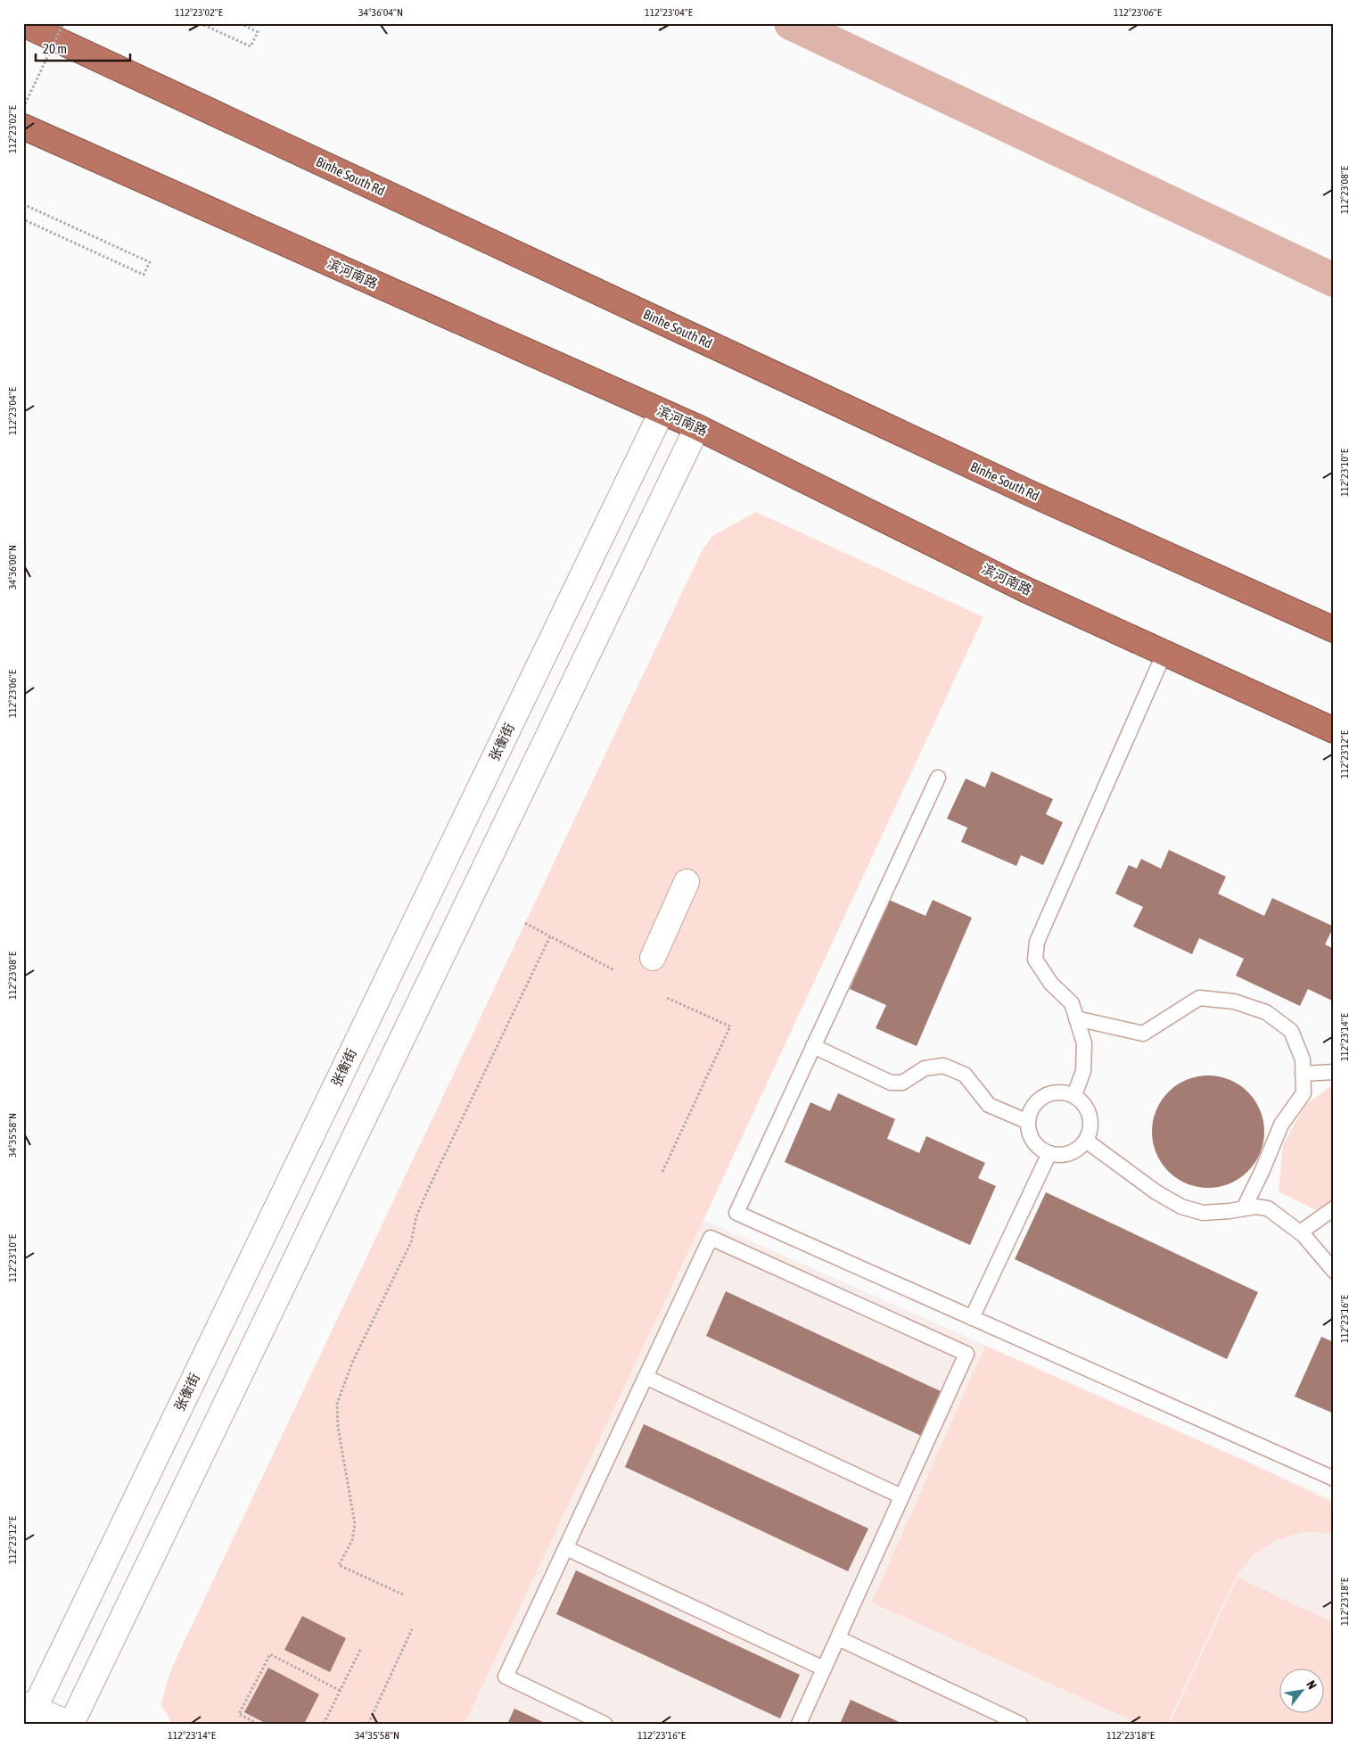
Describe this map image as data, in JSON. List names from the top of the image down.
{
  "streets": {
    "highway": ["Binhe South Rd", "滨河南路"],
    "street": ["张衡街"]
  },
  "crossings": [
    ["滨河南路", "张衡街"]
  ],
  "scale_bar": "20 m",
  "north": "top right",
  "coordinates": [
    "112°23'02\"E",
    "34°36'04\"N",
    "112°23'04\"E",
    "112°23'06\"E",
    "112°23'08\"E",
    "112°23'10\"E",
    "34°36'00\"N",
    "112°23'12\"E",
    "112°23'14\"E",
    "34°35'58\"N",
    "112°23'16\"E",
    "112°23'18\"E"
  ]
}
